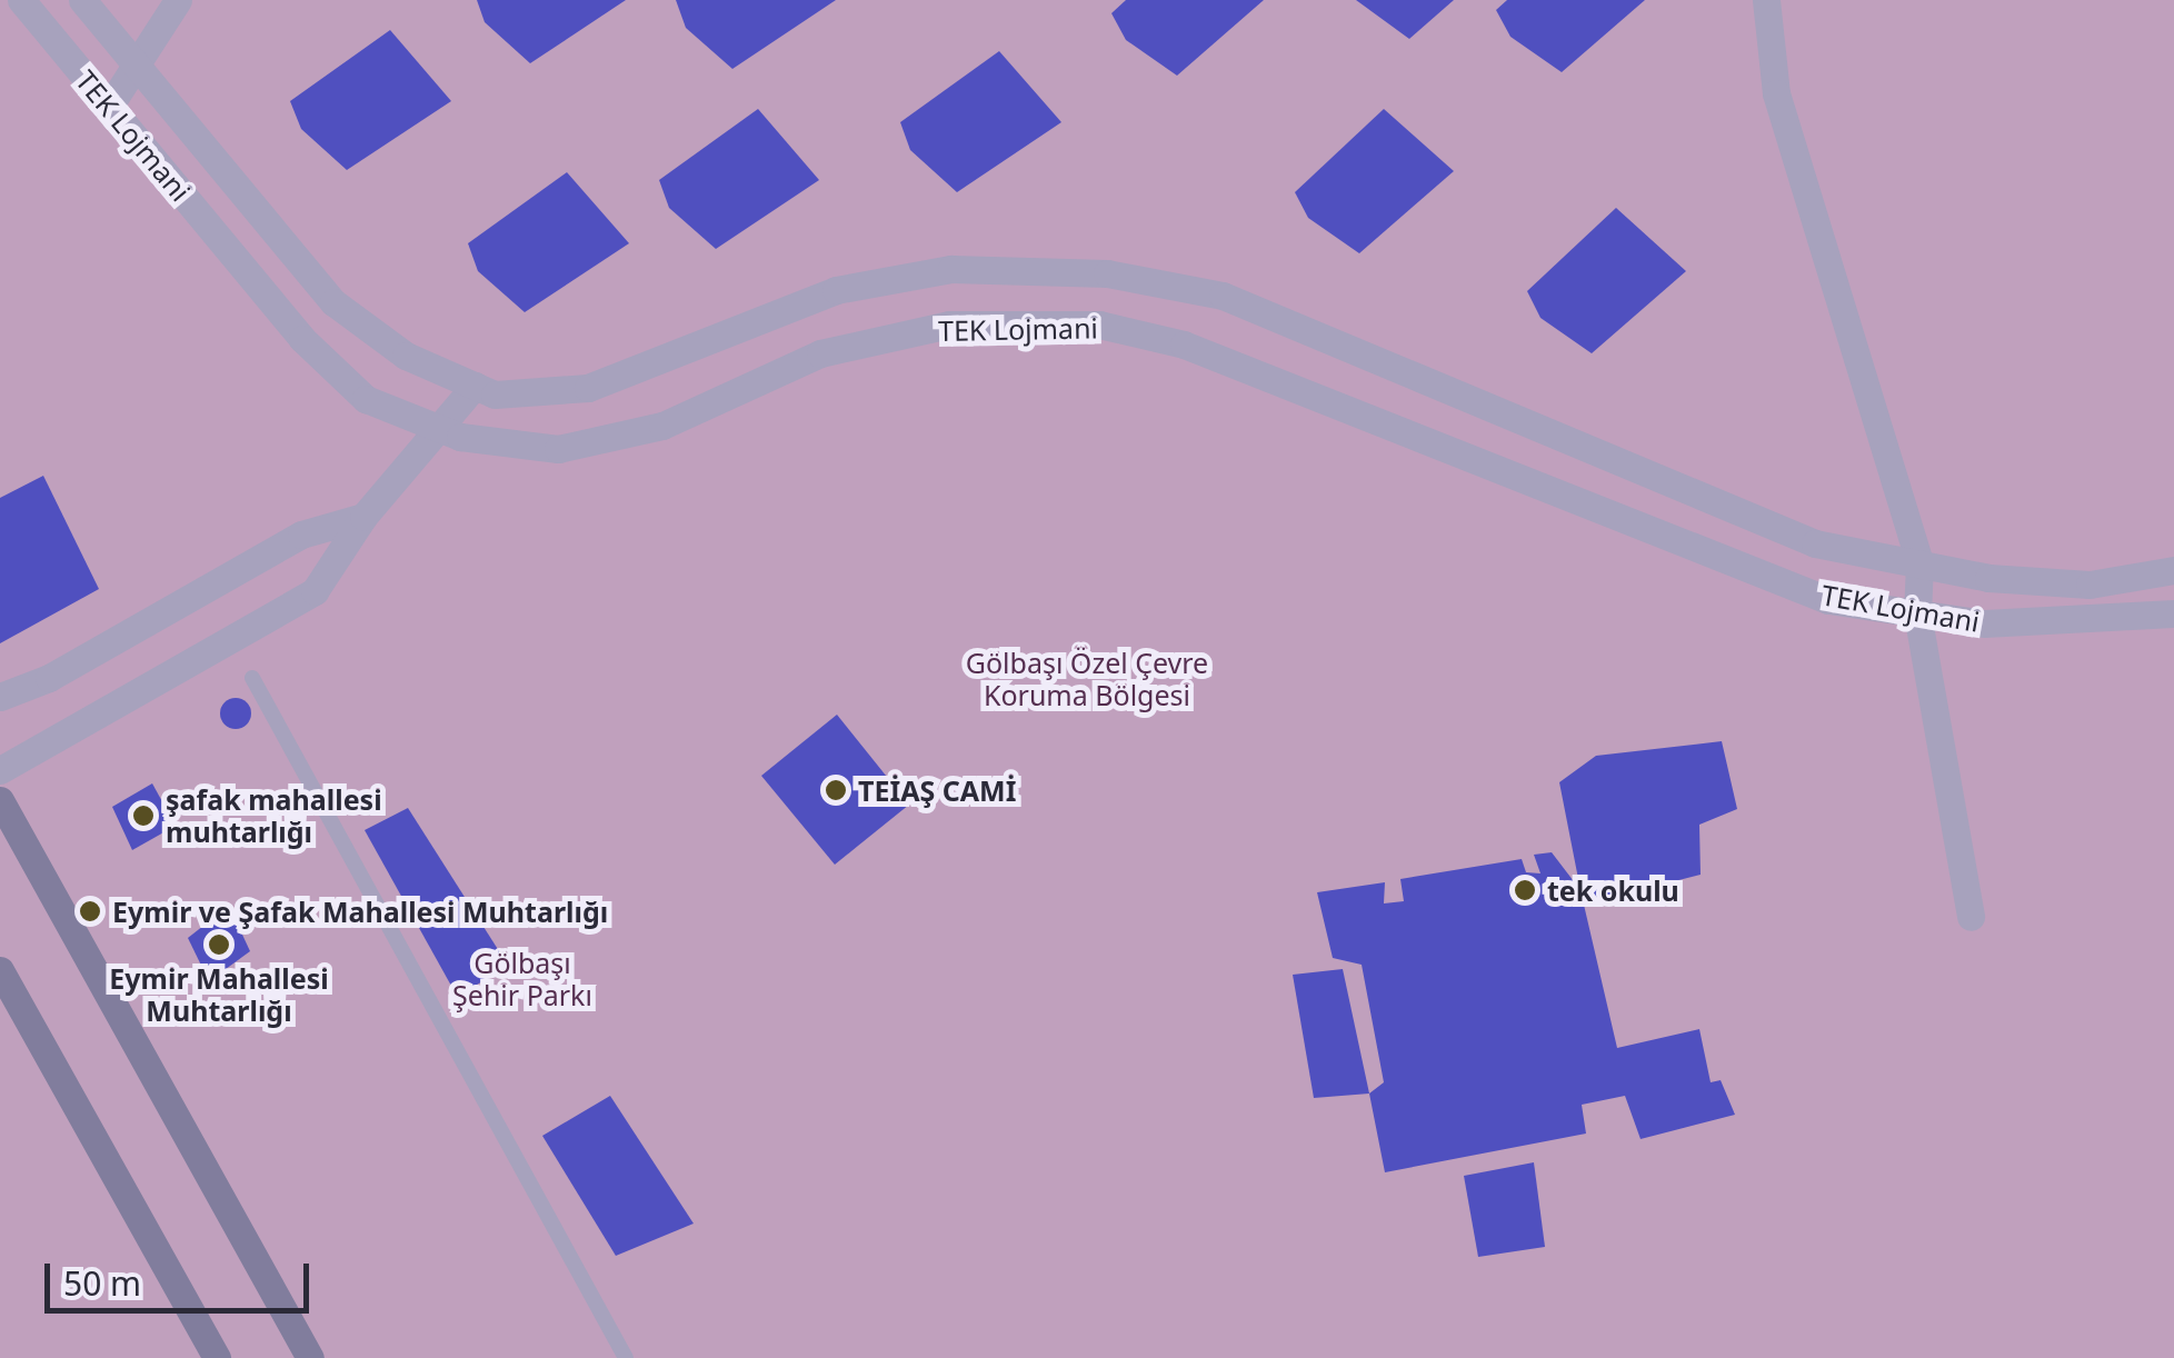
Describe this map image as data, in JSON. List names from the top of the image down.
{
  "streets": {
    "street": ["TEK Lojmani"]
  },
  "parks": ["Gölbaşı Özel Çevre Koruma Bölgesi", "Gölbaşı Şehir Parkı"],
  "places": [
    "TEİAŞ CAMİ",
    "şafak mahallesi muhtarlığı",
    "tek okulu",
    "Eymir ve Şafak Mahallesi Muhtarlığı",
    "Eymir Mahallesi Muhtarlığı"
  ],
  "scale_bar": "50 m"
}
